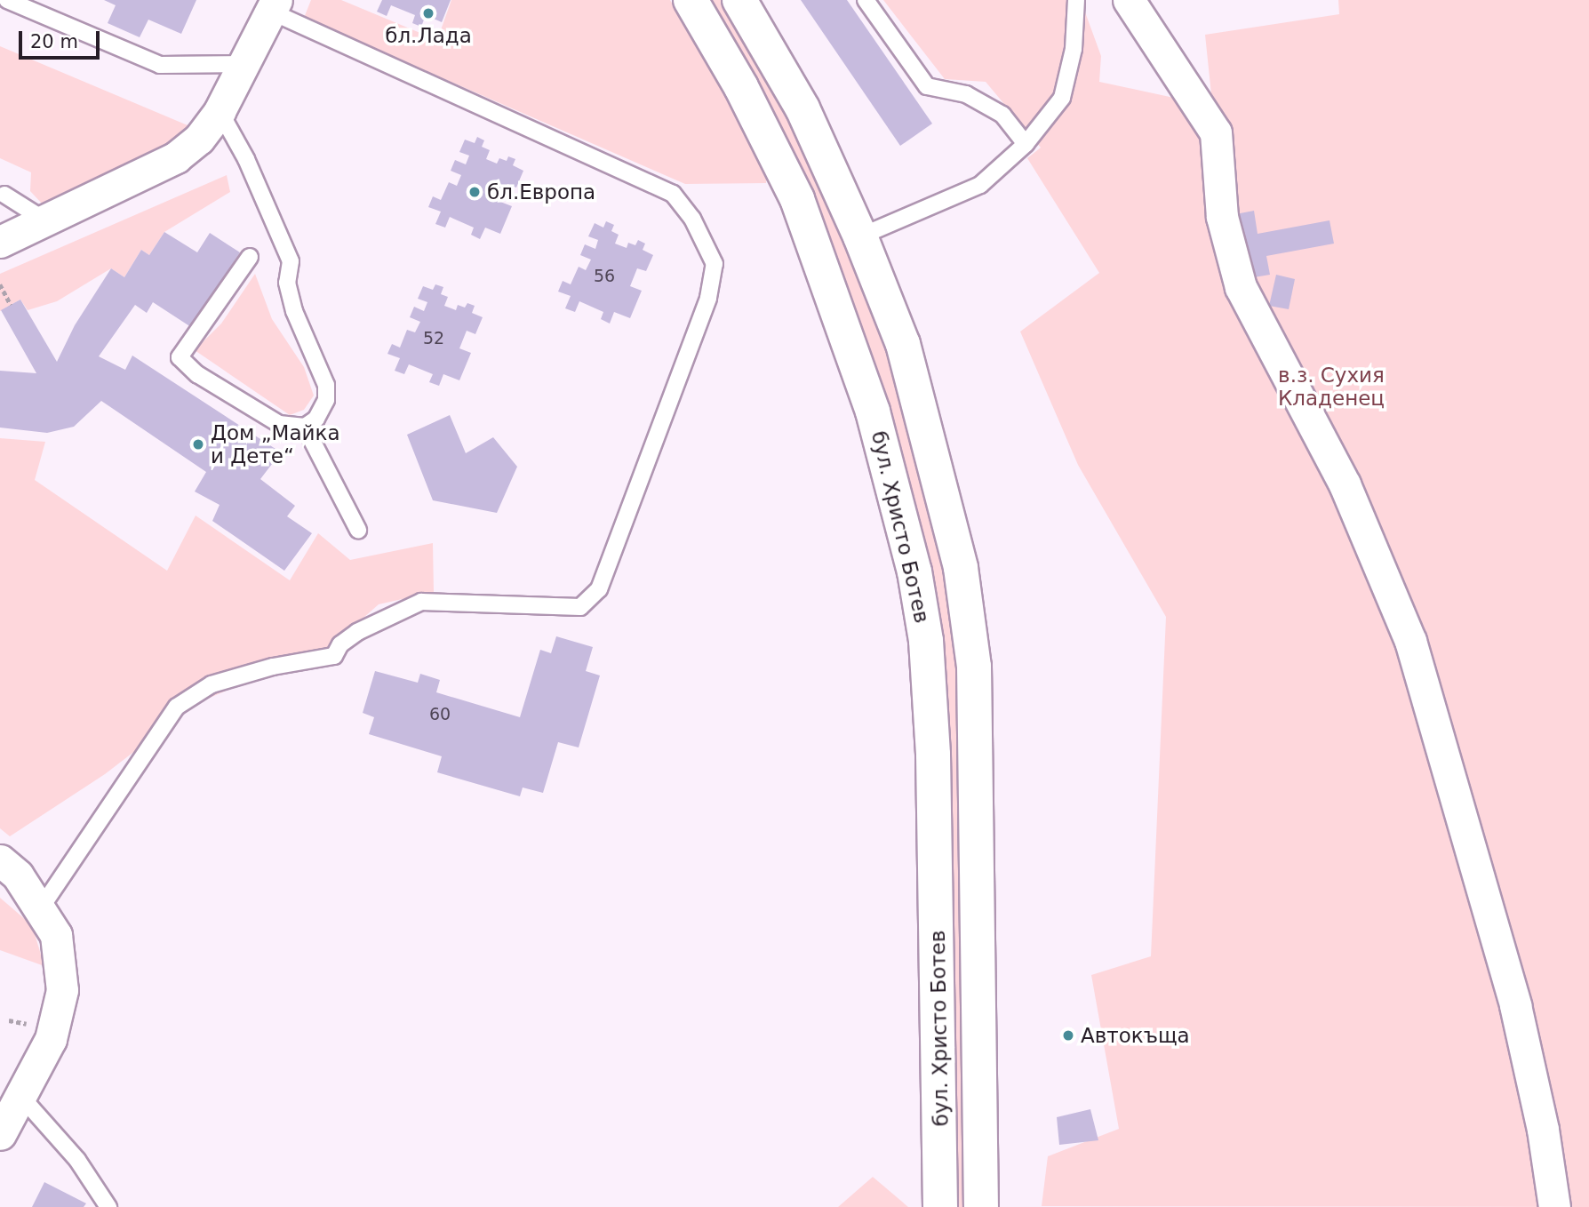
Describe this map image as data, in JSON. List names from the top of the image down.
{
  "streets": {
    "highway": ["бул. Христо Ботев"]
  },
  "parks": ["в.з. Сухия Кладенец"],
  "places": [
    "бл.Лада",
    "бл.Европа",
    "Дом „Майка и Дете“",
    "Автокъща"
  ],
  "house_numbers": ["56", "52", "60"],
  "scale_bar": "20 m"
}
